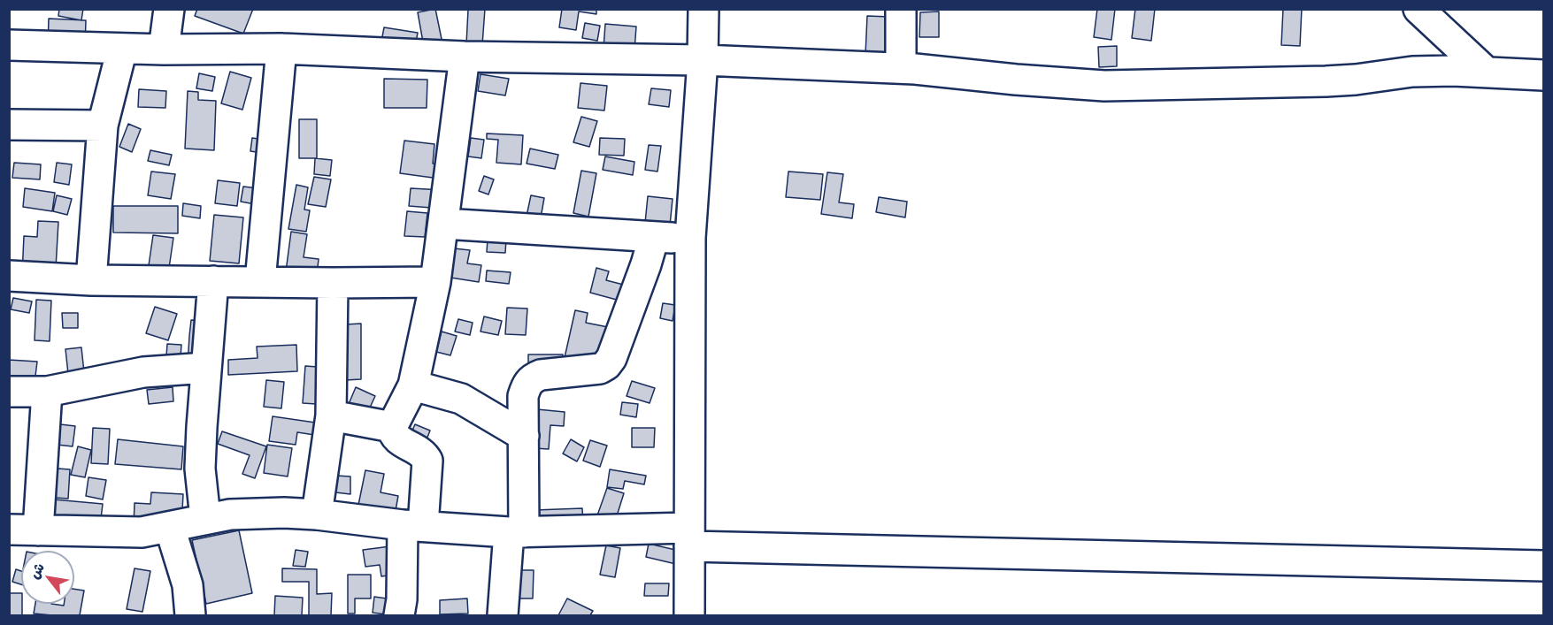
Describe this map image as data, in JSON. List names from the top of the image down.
{
  "north": "top left"
}
